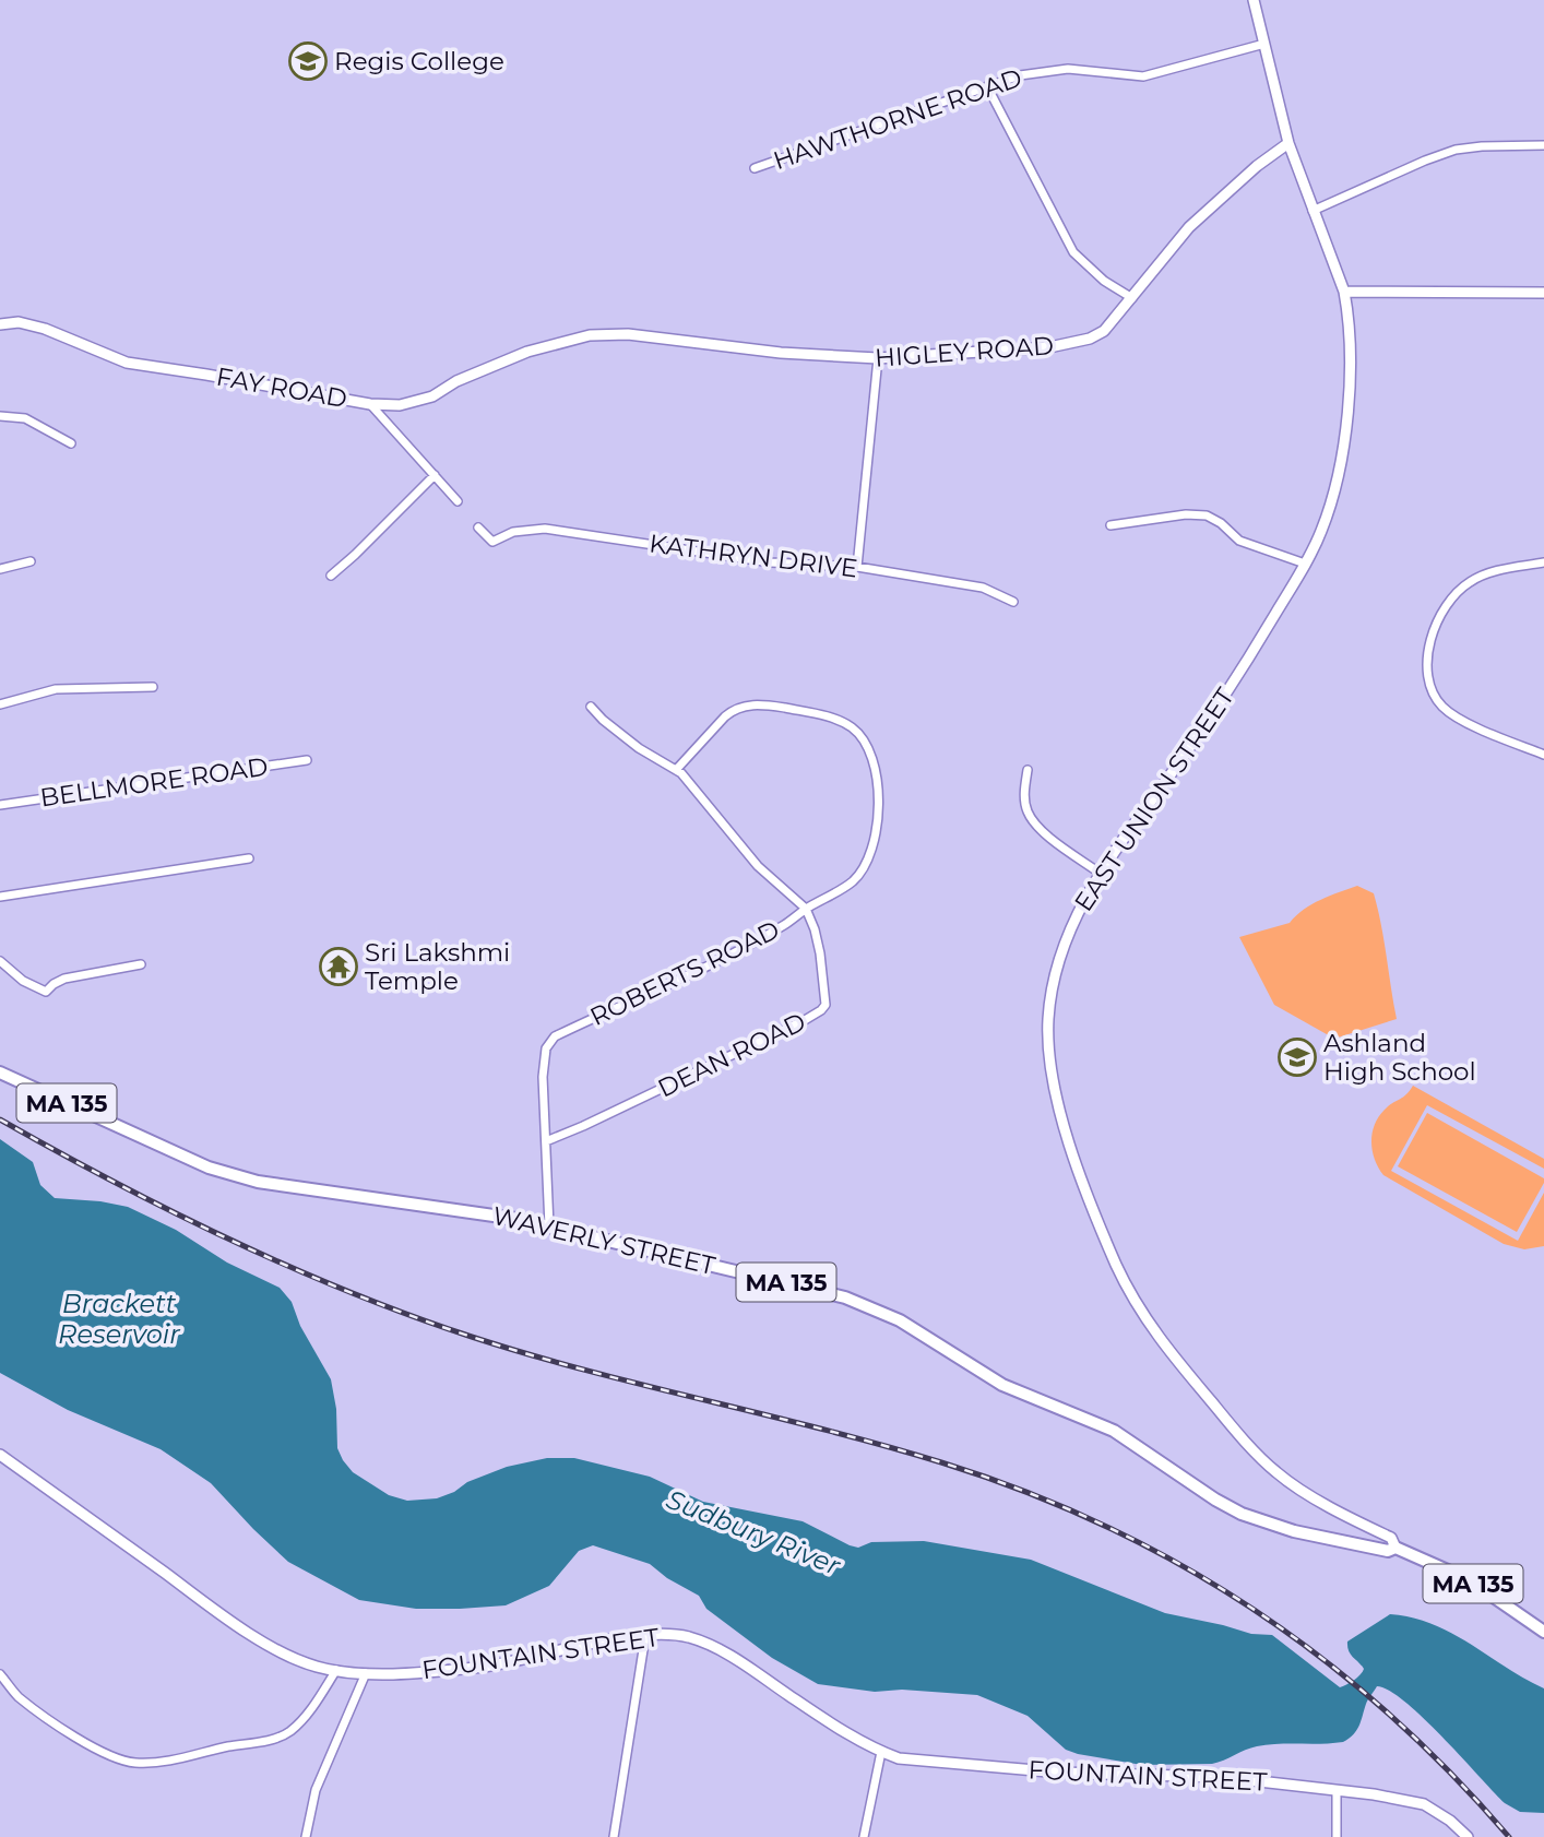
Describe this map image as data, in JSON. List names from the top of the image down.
{
  "streets": {
    "main road": ["MA 135", "WAVERLY STREET"],
    "street": [
      "HAWTHORNE ROAD",
      "HIGLEY ROAD",
      "FAY ROAD",
      "KATHRYN DRIVE",
      "BELLMORE ROAD",
      "EAST UNION STREET",
      "ROBERTS ROAD",
      "DEAN ROAD",
      "FOUNTAIN STREET"
    ]
  },
  "crossings": [
    ["HAWTHORNE ROAD", "EAST UNION STREET"],
    ["HIGLEY ROAD", "FAY ROAD"],
    ["HIGLEY ROAD", "EAST UNION STREET"],
    ["EAST UNION STREET", "MA 135"],
    ["EAST UNION STREET", "WAVERLY STREET"],
    ["ROBERTS ROAD", "DEAN ROAD"],
    ["ROBERTS ROAD", "WAVERLY STREET"],
    ["MA 135", "WAVERLY STREET"]
  ],
  "water": ["Brackett Reservoir", "Sudbury River"],
  "places": {
    "school or university": ["Regis College", "Ashland High School"],
    "temple": ["Sri Lakshmi Temple"]
  }
}
